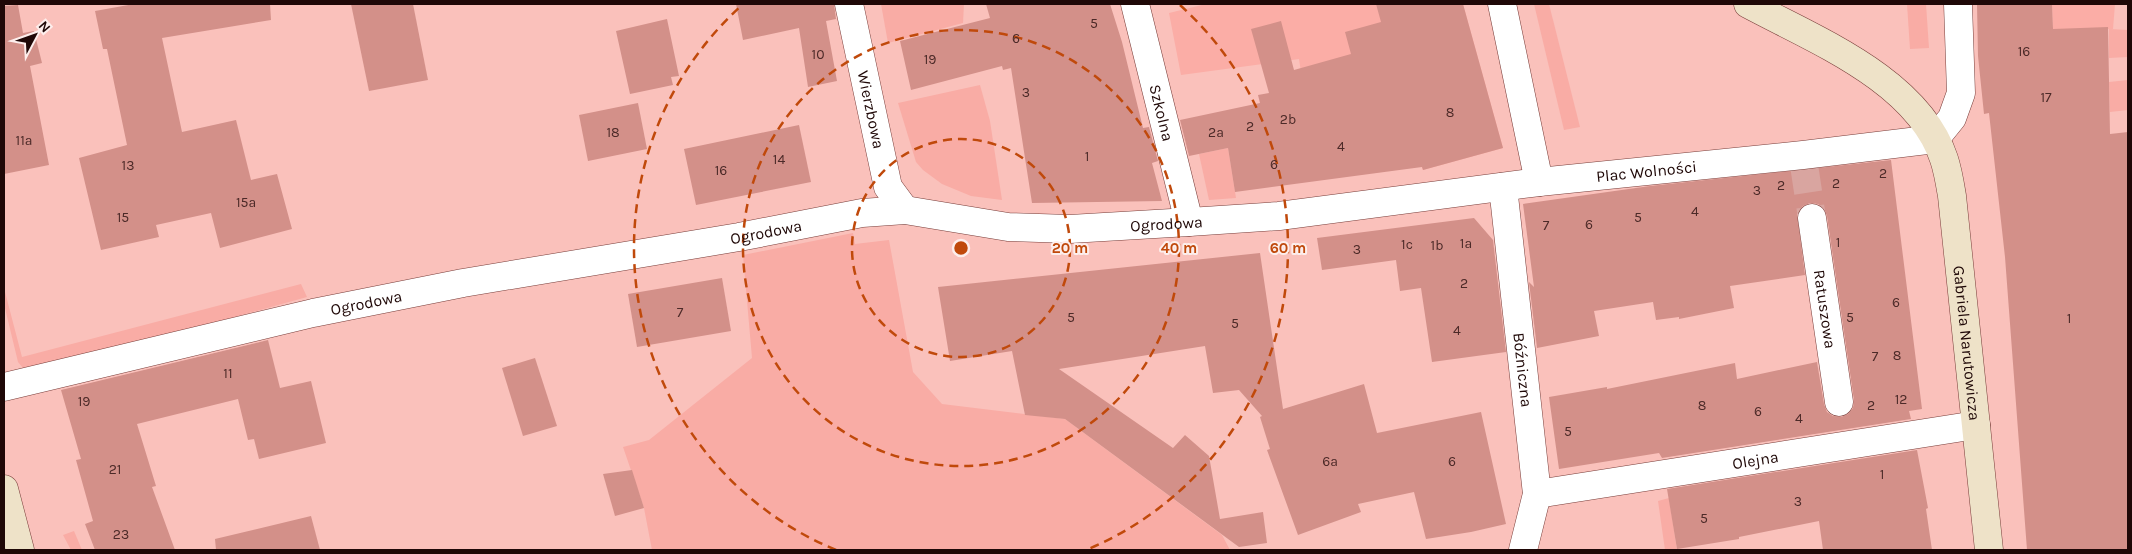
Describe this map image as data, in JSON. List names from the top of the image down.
{
  "streets": {
    "street": [
      "Wierzbowa",
      "Szkolna",
      "Plac Wolności",
      "Ogrodowa",
      "Ratuszowa",
      "Gabriela Narutowicza",
      "Bóźniczna",
      "Olejna"
    ]
  },
  "crossings": [
    ["Wierzbowa", "Ogrodowa"],
    ["Szkolna", "Ogrodowa"],
    ["Plac Wolności", "Ogrodowa"],
    ["Plac Wolności", "Gabriela Narutowicza"],
    ["Ogrodowa", "Bóźniczna"],
    ["Gabriela Narutowicza", "Olejna"],
    ["Bóźniczna", "Olejna"]
  ],
  "house_numbers": [
    "5",
    "6",
    "16",
    "10",
    "19",
    "3",
    "17",
    "8",
    "2b",
    "2",
    "18",
    "2a",
    "11a",
    "4",
    "1",
    "14",
    "6",
    "13",
    "16",
    "2",
    "2",
    "2",
    "3",
    "15a",
    "4",
    "15",
    "5",
    "6",
    "7",
    "1",
    "1a",
    "1c",
    "1b",
    "3",
    "2",
    "6",
    "7",
    "5",
    "5",
    "1",
    "5",
    "4",
    "8",
    "7",
    "11",
    "12",
    "19",
    "8",
    "2",
    "6",
    "4",
    "5",
    "6a",
    "6",
    "21",
    "1",
    "3",
    "5",
    "23"
  ],
  "north": "top right",
  "rings": ["20 m", "40 m", "60 m"]
}
